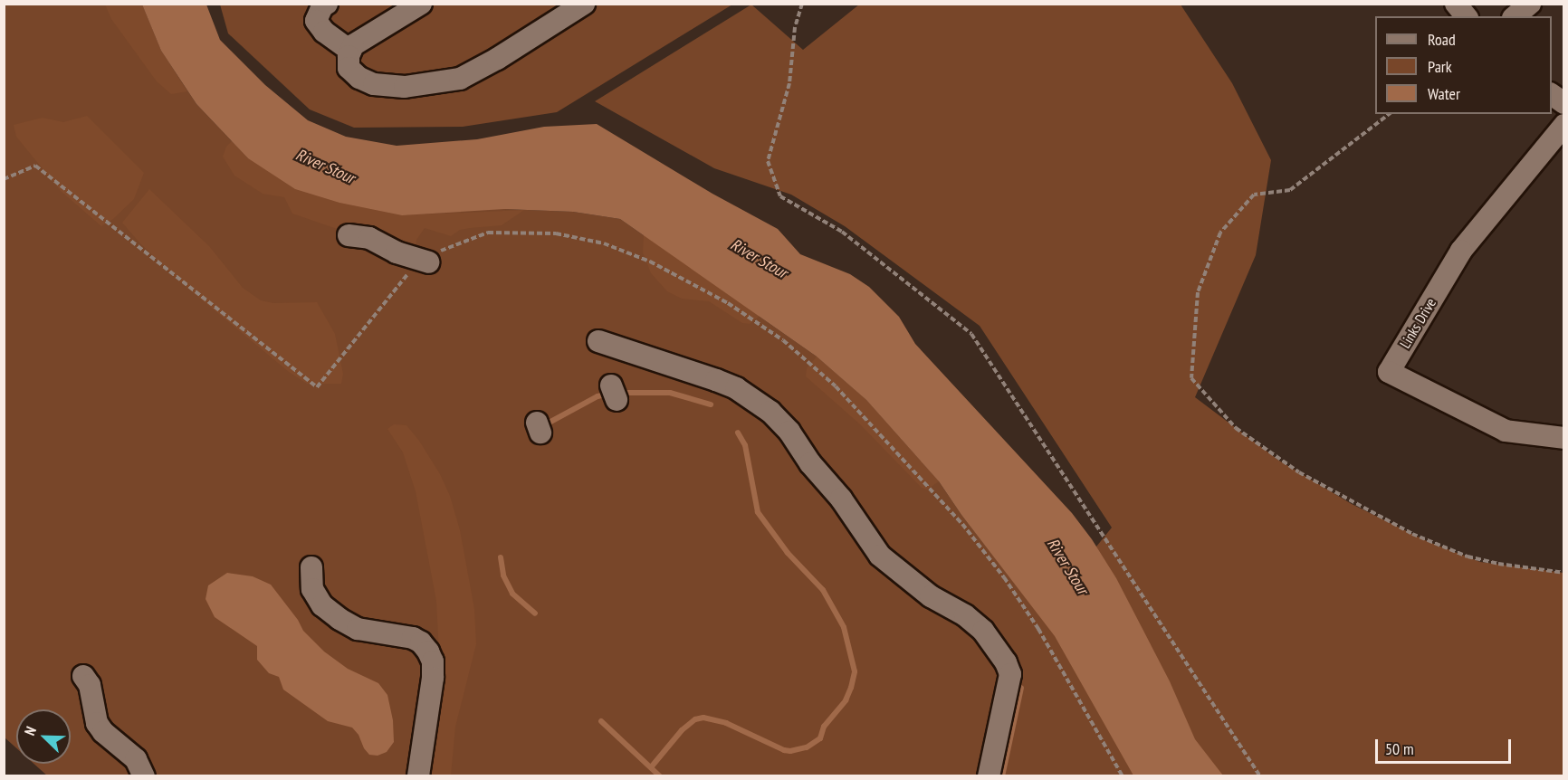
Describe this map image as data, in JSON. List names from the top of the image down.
{
  "streets": {
    "street": ["Links Drive"]
  },
  "water": ["River Stour"],
  "legend": ["Road", "Park", "Water"],
  "scale_bar": "50 m",
  "north": "top left"
}
